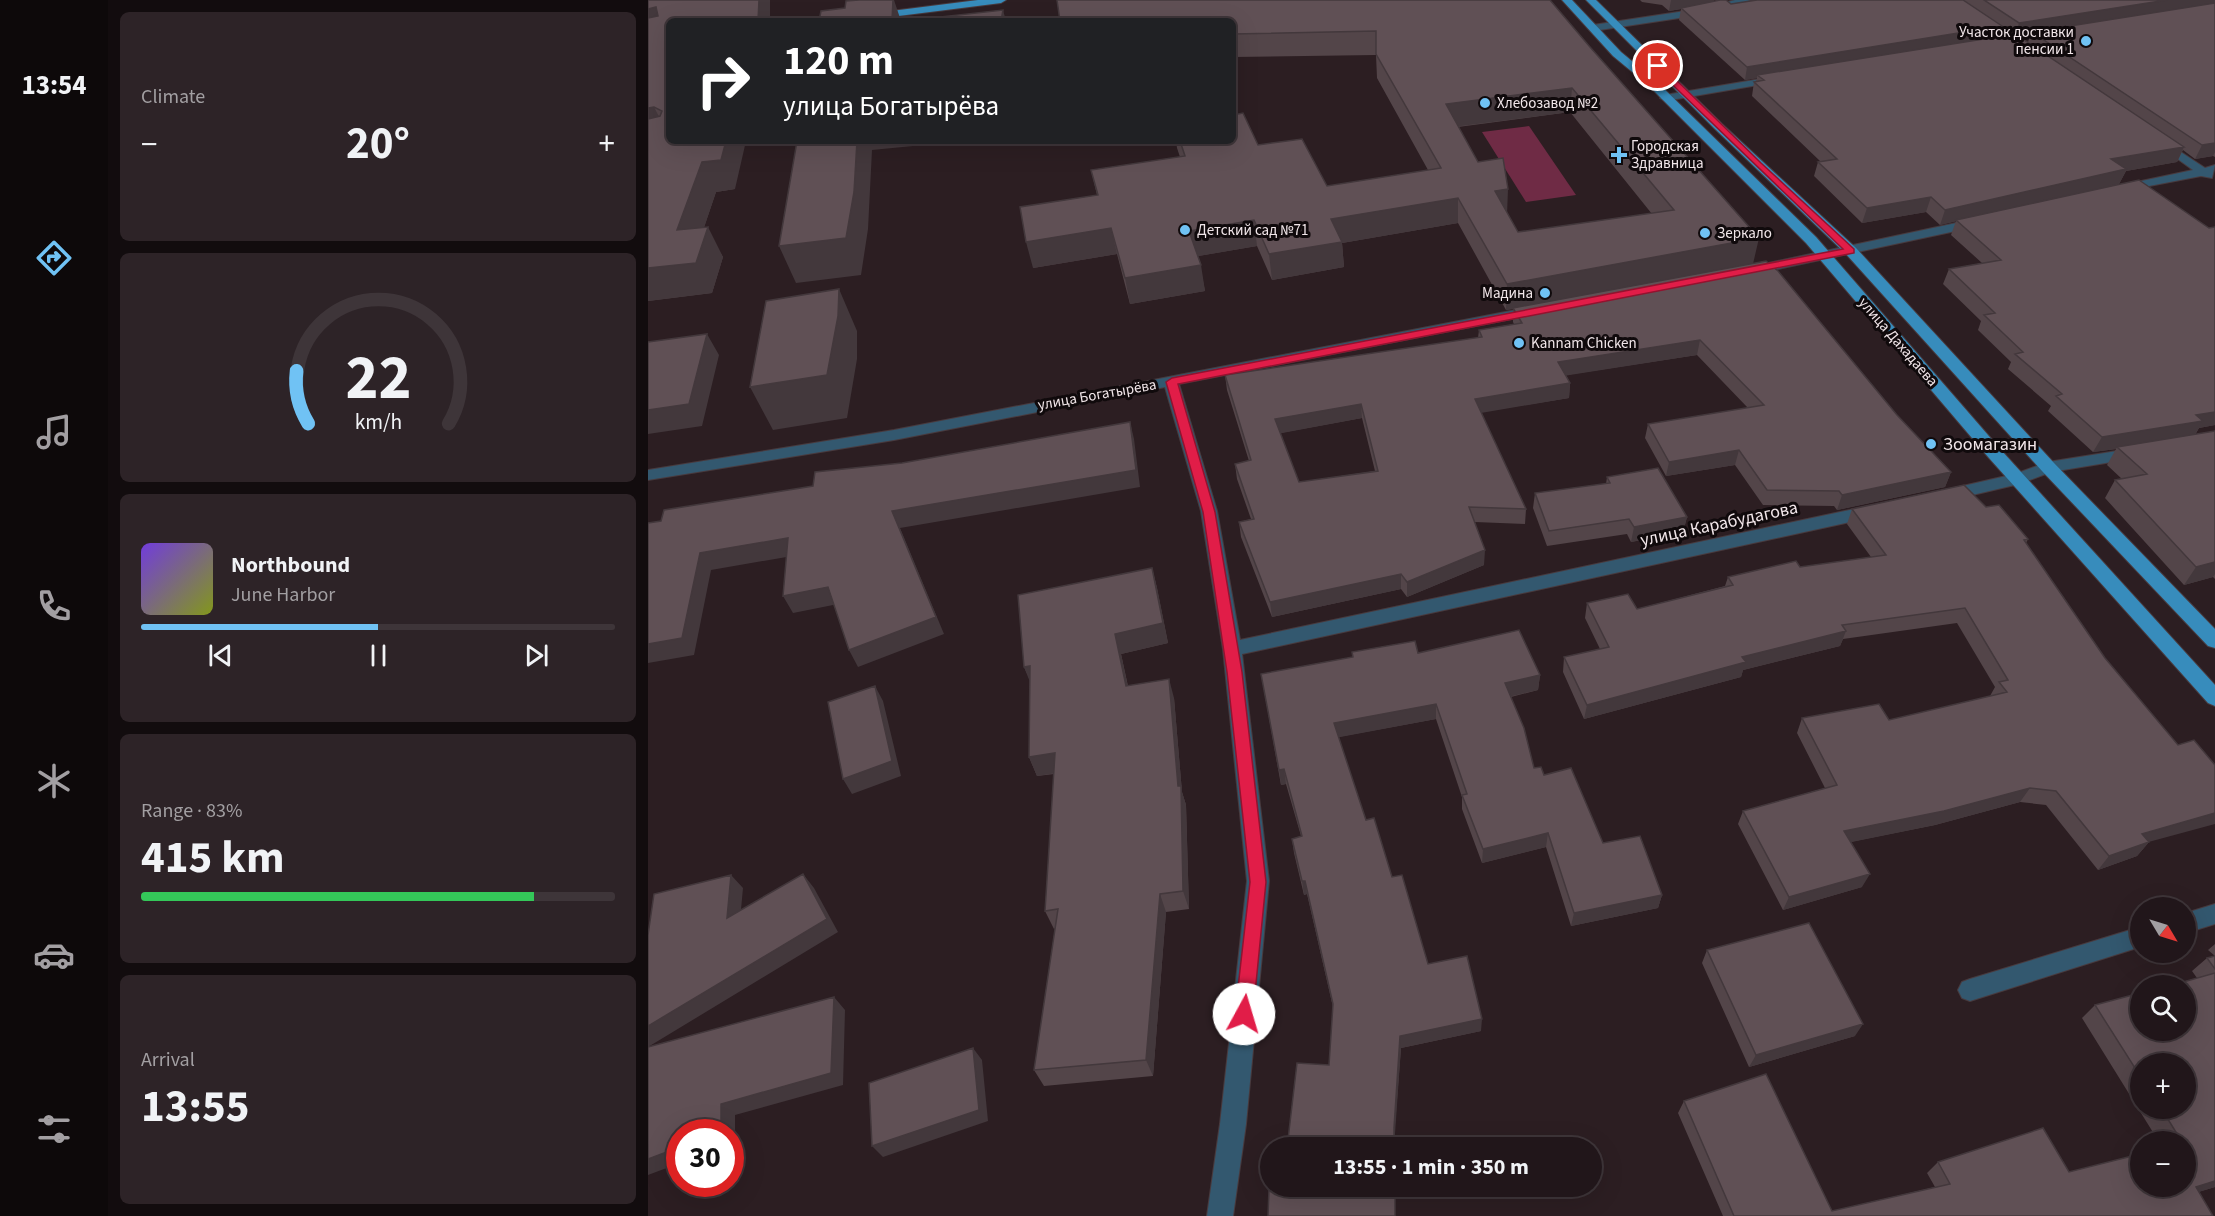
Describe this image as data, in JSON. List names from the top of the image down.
{
  "streets": {
    "main road": ["улица Дахадаева"],
    "street": ["улица Богатырёва", "улица Карабудагова"]
  },
  "places": {
    "other": [
      "Участок доставки пенсии 1",
      "Хлебозавод №2",
      "Детский сад №71",
      "Зеркало",
      "Мадина",
      "Kannam Chicken",
      "Зоомагазин"
    ],
    "health": ["Городская Здравница"]
  },
  "north": "bottom right",
  "page": {
    "tabs": "13:54",
    "tile": [
      "Climate",
      ["Range · 83%", "415 km"],
      ["Arrival", "13:55"]
    ],
    "turn": ["120 m", "улица Богатырёва"],
    "heat": ["−", "20°", "+"],
    "song": ["Northbound", "June Harbor"],
    "map_buttons": ["+", "−"],
    "limit": "30",
    "trip": "13:55 · 1 min · 350 m",
    "gauge": ["22", "km/h"]
  }
}
